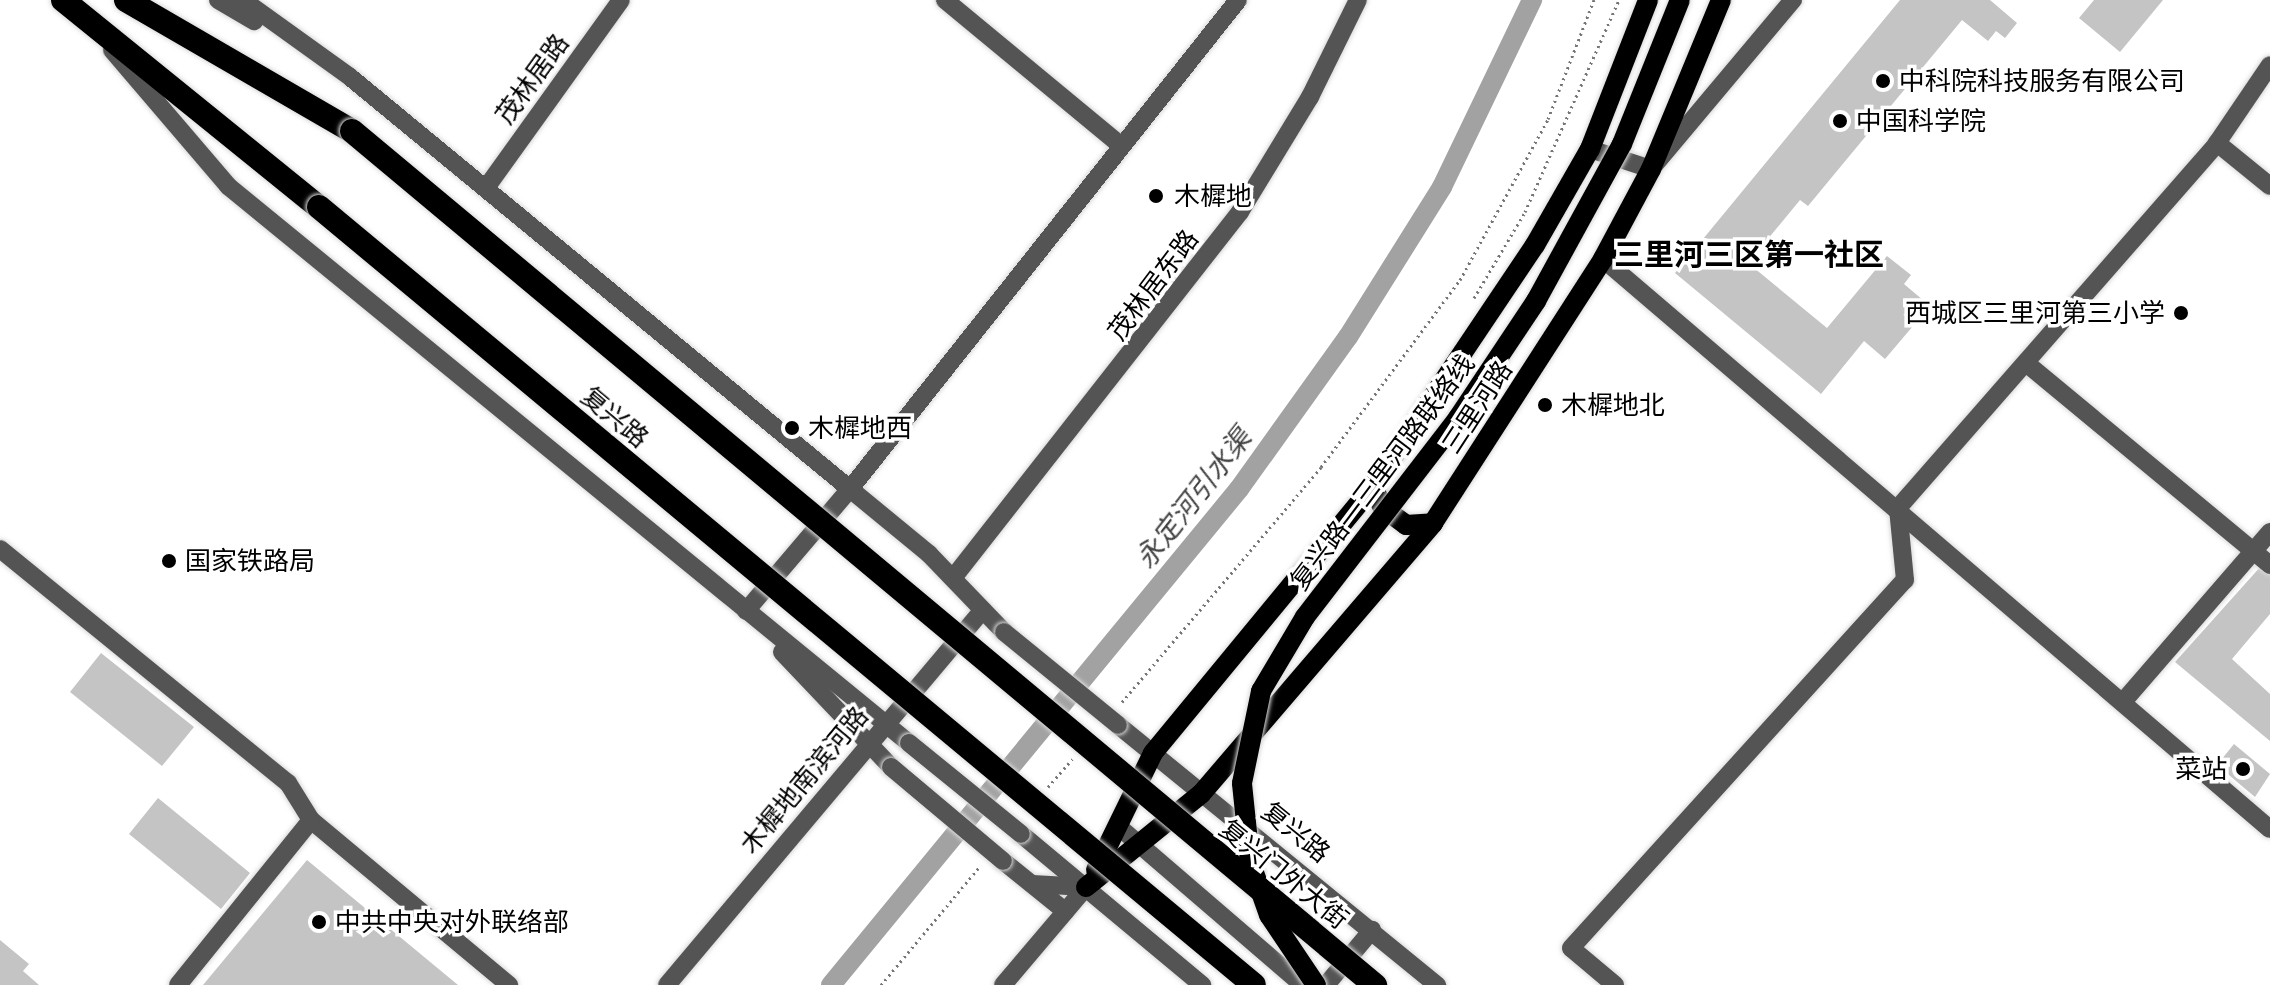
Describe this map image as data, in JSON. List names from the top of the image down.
{
  "streets": {
    "highway": ["复兴路", "复兴门外大街"],
    "main road": ["三里河路", "复兴路—三里河路联络线"],
    "street": ["茂林居路", "茂林居东路", "木樨地南滨河路"]
  },
  "crossings": [
    ["三里河路", "复兴路"],
    ["复兴路", "木樨地南滨河路"],
    ["复兴路", "复兴门外大街"]
  ],
  "districts": ["三里河三区第一社区"],
  "water": ["永定河引水渠"],
  "places": [
    "中科院科技服务有限公司",
    "中国科学院",
    "木樨地",
    "西城区三里河第三小学",
    "木樨地北",
    "木樨地西",
    "国家铁路局",
    "菜站",
    "中共中央对外联络部"
  ]
}
